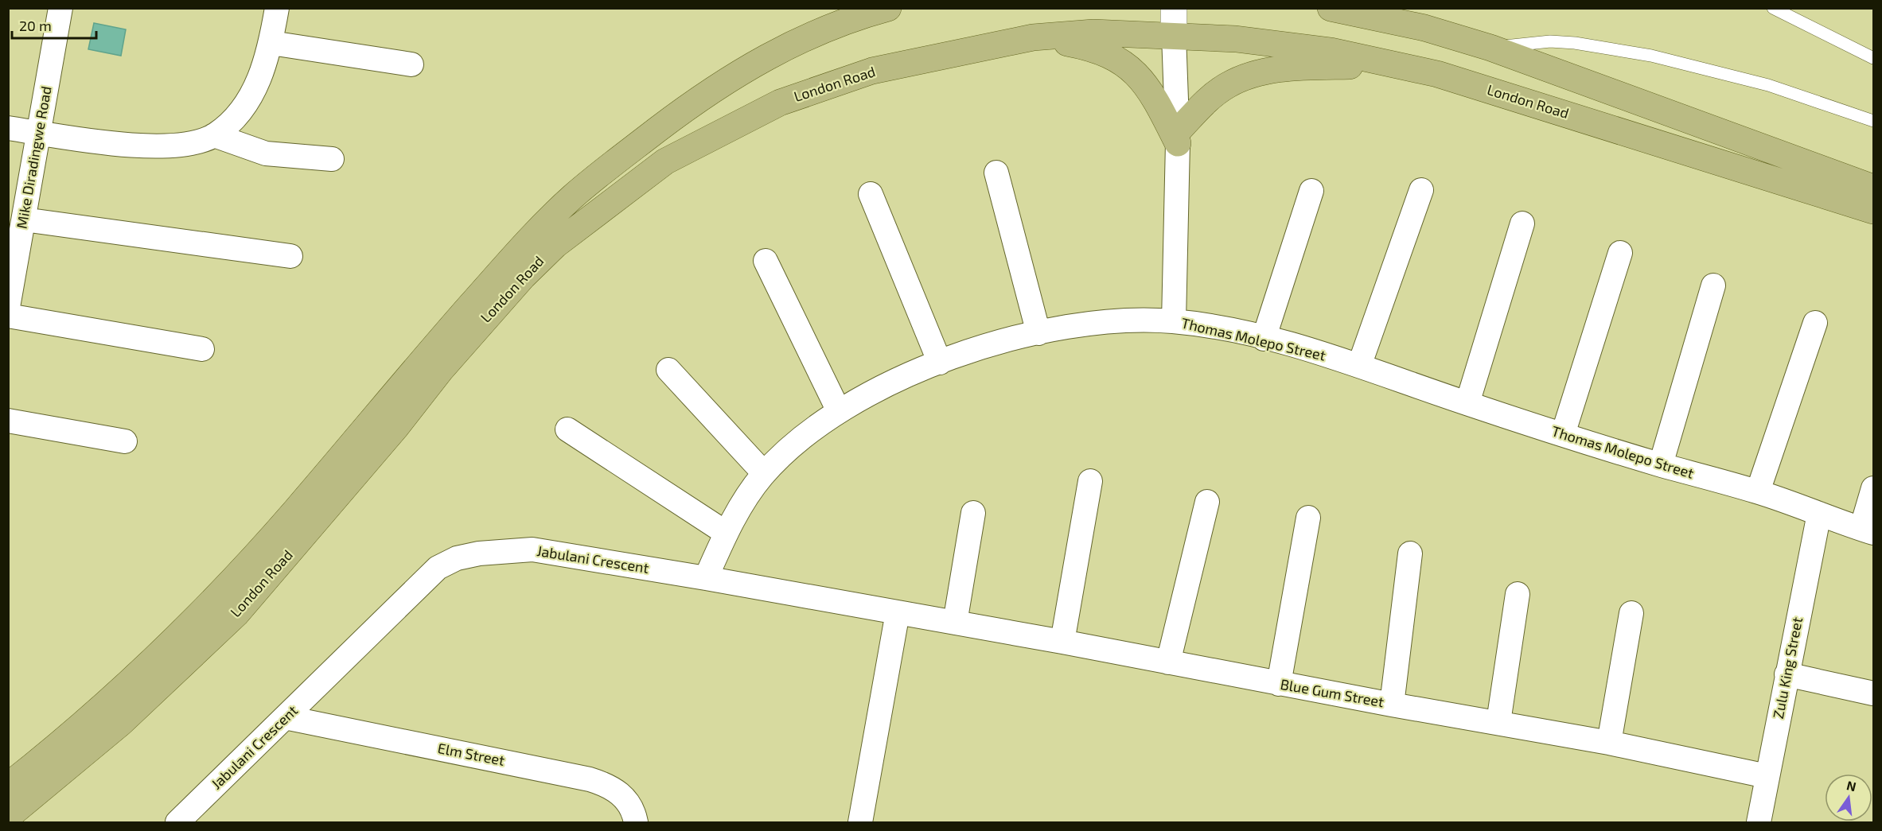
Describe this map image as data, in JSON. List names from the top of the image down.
{
  "streets": {
    "main road": ["London Road"],
    "street": [
      "Mike Diradingwe Road",
      "Thomas Molepo Street",
      "Jabulani Crescent",
      "Zulu King Street",
      "Blue Gum Street",
      "Elm Street"
    ]
  },
  "crossings": [
    ["Thomas Molepo Street", "Jabulani Crescent"],
    ["Thomas Molepo Street", "Zulu King Street"],
    ["Jabulani Crescent", "Blue Gum Street"],
    ["Jabulani Crescent", "Elm Street"],
    ["Zulu King Street", "Blue Gum Street"]
  ],
  "scale_bar": "20 m",
  "north": "top"
}
